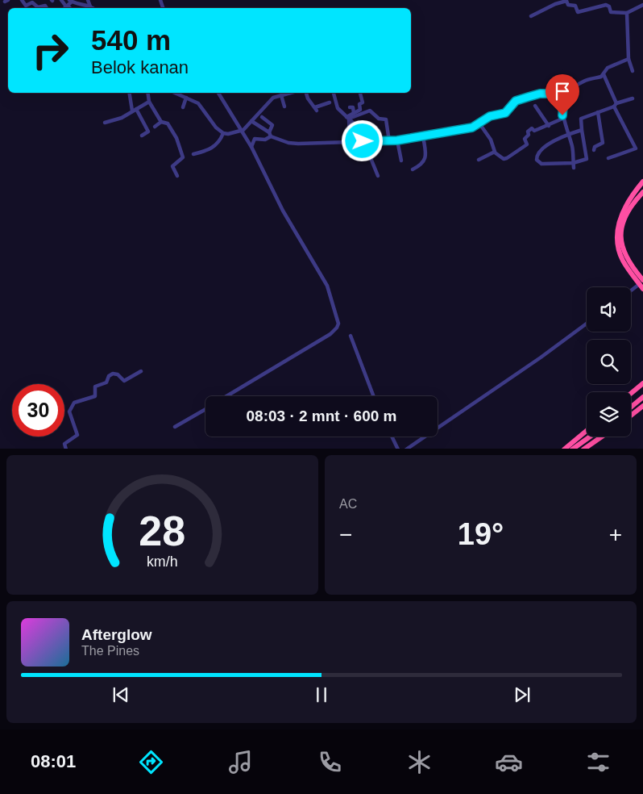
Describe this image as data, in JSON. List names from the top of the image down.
{
  "page": {
    "turn": ["540 m", "Belok kanan"],
    "limit": "30",
    "trip": "08:03 · 2 mnt · 600 m",
    "tile": "AC",
    "heat": ["−", "19°", "+"],
    "song": ["Afterglow", "The Pines"],
    "tabs": "08:01",
    "gauge": ["28", "km/h"]
  }
}
